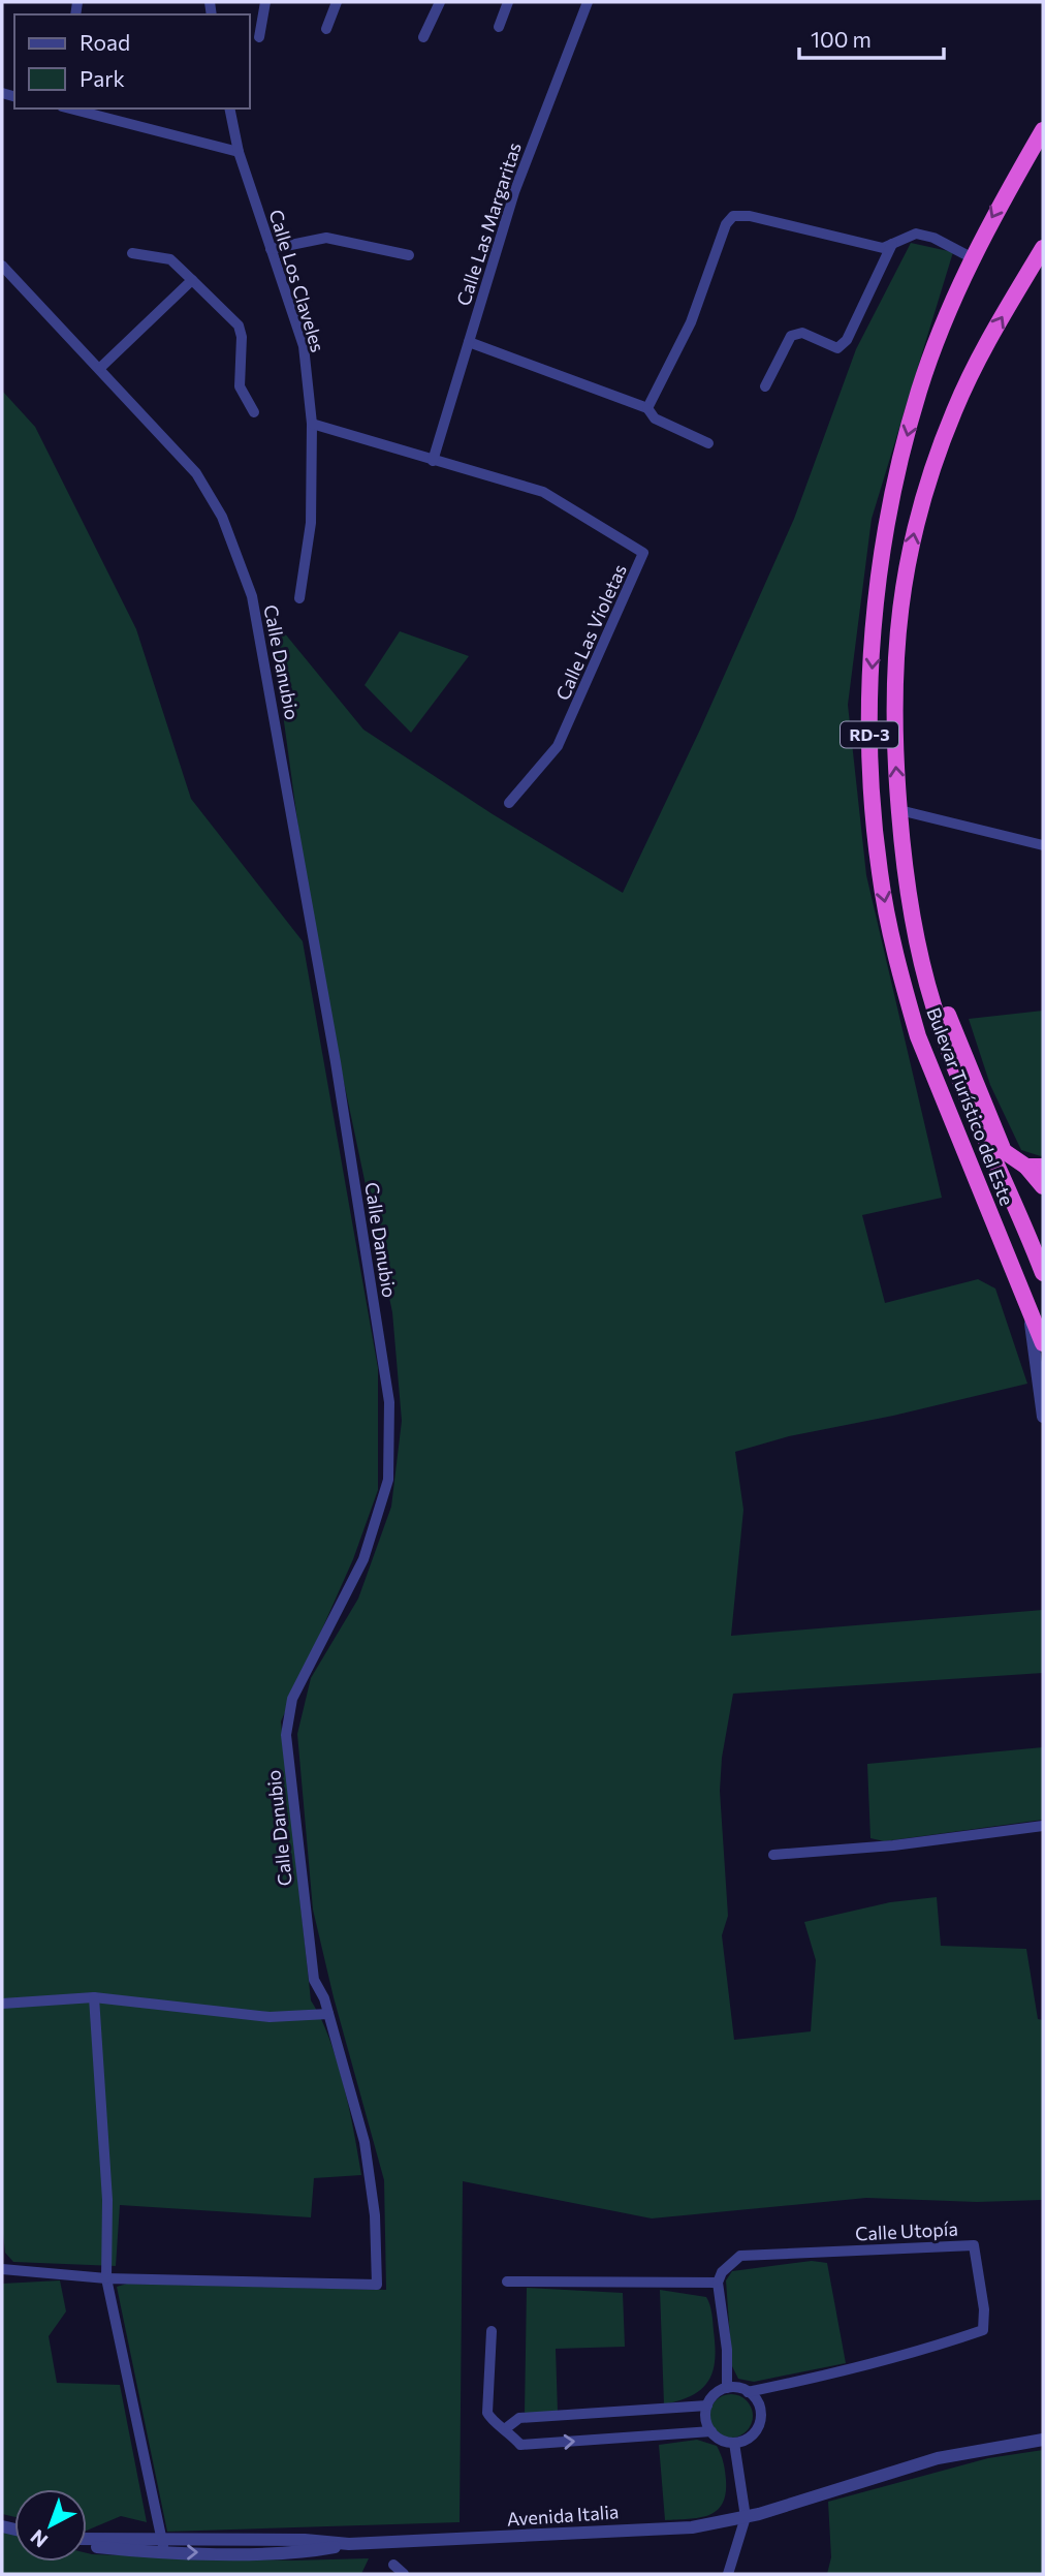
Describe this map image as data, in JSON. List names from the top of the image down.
{
  "streets": {
    "highway": ["RD-3", "Bulevar Turístico del Este"],
    "street": [
      "Calle Las Margaritas",
      "Calle Los Claveles",
      "Calle Las Violetas",
      "Calle Danubio",
      "Calle Utopía",
      "Avenida Italia"
    ]
  },
  "crossings": [
    ["Calle Las Margaritas", "Calle Las Violetas"],
    ["Calle Los Claveles", "Calle Las Violetas"]
  ],
  "legend": ["Road", "Park"],
  "scale_bar": "100 m",
  "north": "bottom left"
}
